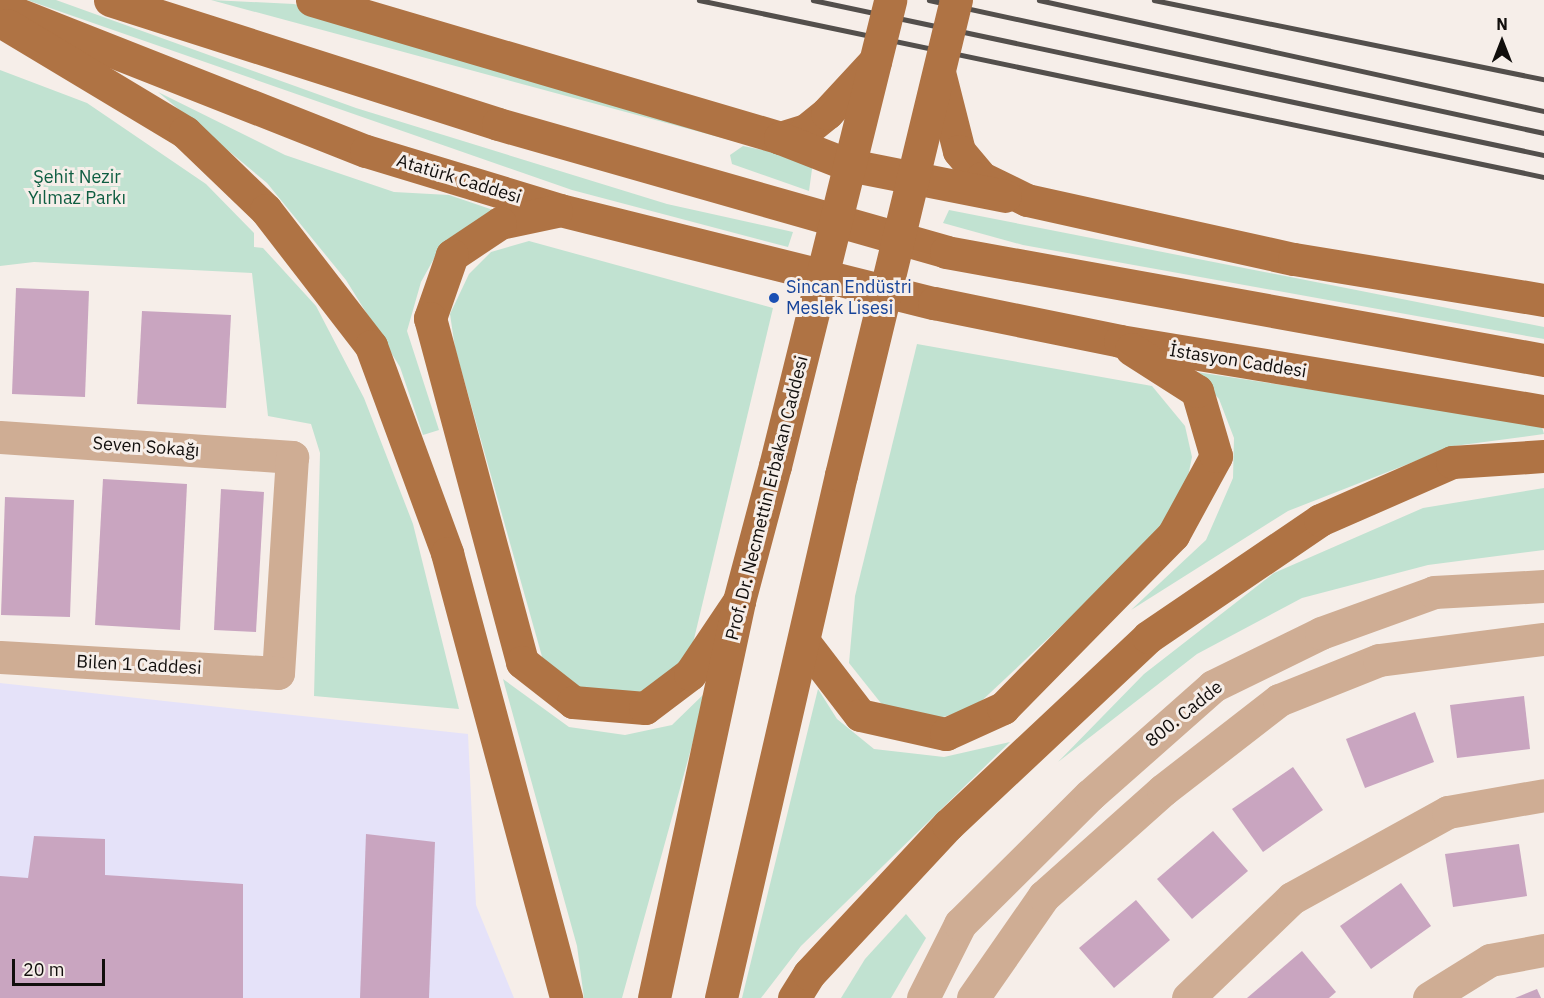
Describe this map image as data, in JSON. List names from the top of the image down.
{
  "streets": {
    "main road": ["Atatürk Caddesi", "İstasyon Caddesi", "Prof. Dr. Necmettin Erbakan Caddesi"],
    "street": ["Seven Sokağı", "Bilen 1 Caddesi", "800. Cadde"]
  },
  "crossings": [
    ["Atatürk Caddesi", "İstasyon Caddesi"],
    ["Seven Sokağı", "Bilen 1 Caddesi"]
  ],
  "parks": ["Şehit Nezir Yılmaz Parkı"],
  "places": ["Sincan Endüstri Meslek Lisesi"],
  "scale_bar": "20 m",
  "north": "top"
}
